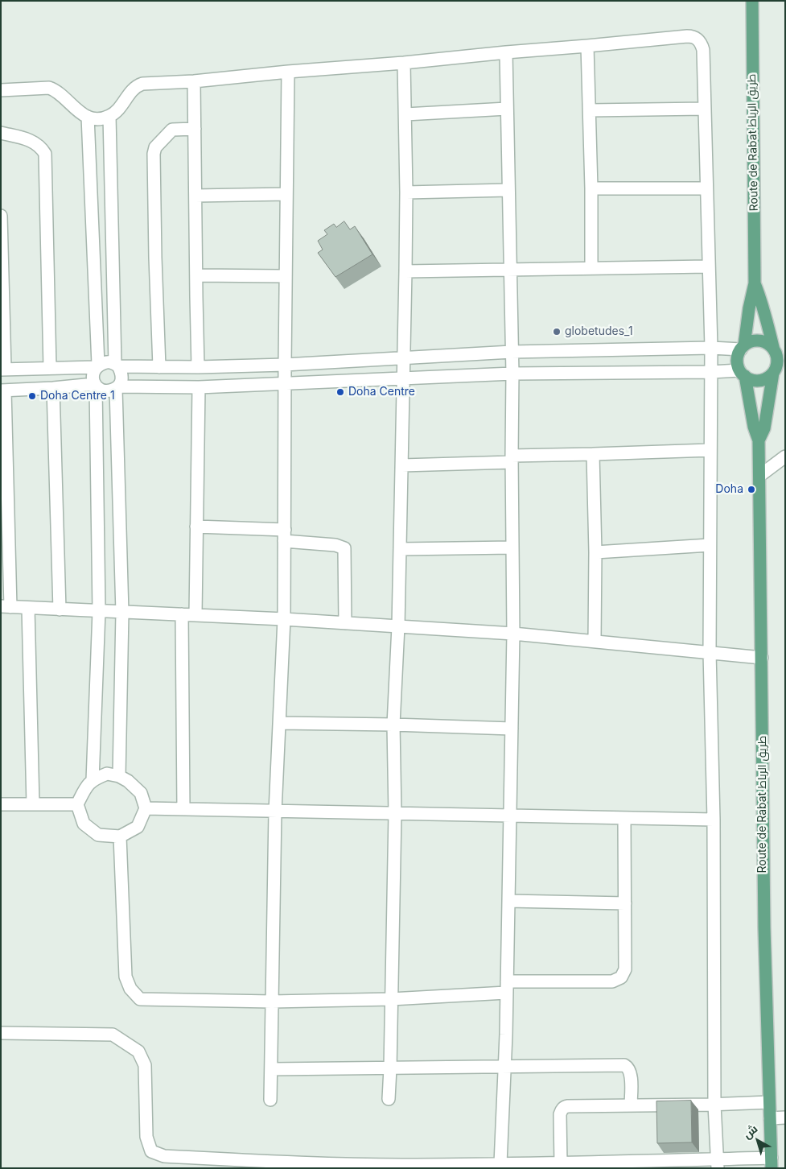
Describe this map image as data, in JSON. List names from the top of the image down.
{
  "streets": {
    "main road": ["Route de Rabat طريق الرباط"]
  },
  "places": [
    "globetudes_1",
    "Doha Centre",
    "Doha Centre 1",
    "Doha"
  ],
  "north": "top left"
}
